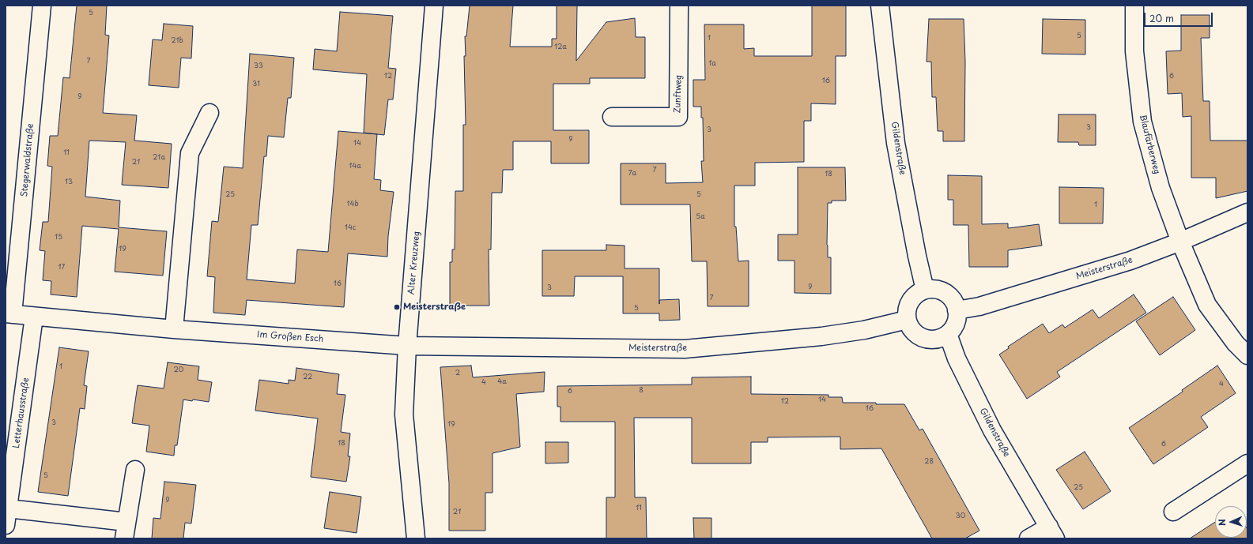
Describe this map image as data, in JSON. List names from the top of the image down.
{
  "streets": {
    "street": [
      "Zunftweg",
      "Blaufärberweg",
      "Gildenstraße",
      "Stegerwaldstraße",
      "Alter Kreuzweg",
      "Meisterstraße",
      "Im Großen Esch",
      "Letterhausstraße"
    ]
  },
  "crossings": [
    ["Blaufärberweg", "Meisterstraße"],
    ["Gildenstraße", "Meisterstraße"],
    ["Stegerwaldstraße", "Im Großen Esch"],
    ["Alter Kreuzweg", "Meisterstraße"],
    ["Alter Kreuzweg", "Im Großen Esch"],
    ["Meisterstraße", "Im Großen Esch"],
    ["Im Großen Esch", "Letterhausstraße"]
  ],
  "places": ["Meisterstraße"],
  "house_numbers": [
    "5",
    "5",
    "1",
    "21b",
    "12a",
    "7",
    "1a",
    "33",
    "12",
    "6",
    "16",
    "31",
    "9",
    "3",
    "3",
    "9",
    "14",
    "11",
    "21a",
    "21",
    "14a",
    "7",
    "7a",
    "18",
    "13",
    "25",
    "5",
    "14b",
    "1",
    "5a",
    "14c",
    "15",
    "19",
    "17",
    "16",
    "9",
    "3",
    "7",
    "5",
    "1",
    "20",
    "2",
    "22",
    "4a",
    "4",
    "4",
    "8",
    "6",
    "14",
    "12",
    "16",
    "3",
    "19",
    "18",
    "6",
    "28",
    "5",
    "25",
    "9",
    "11",
    "21",
    "30"
  ],
  "scale_bar": "20 m",
  "north": "left"
}
